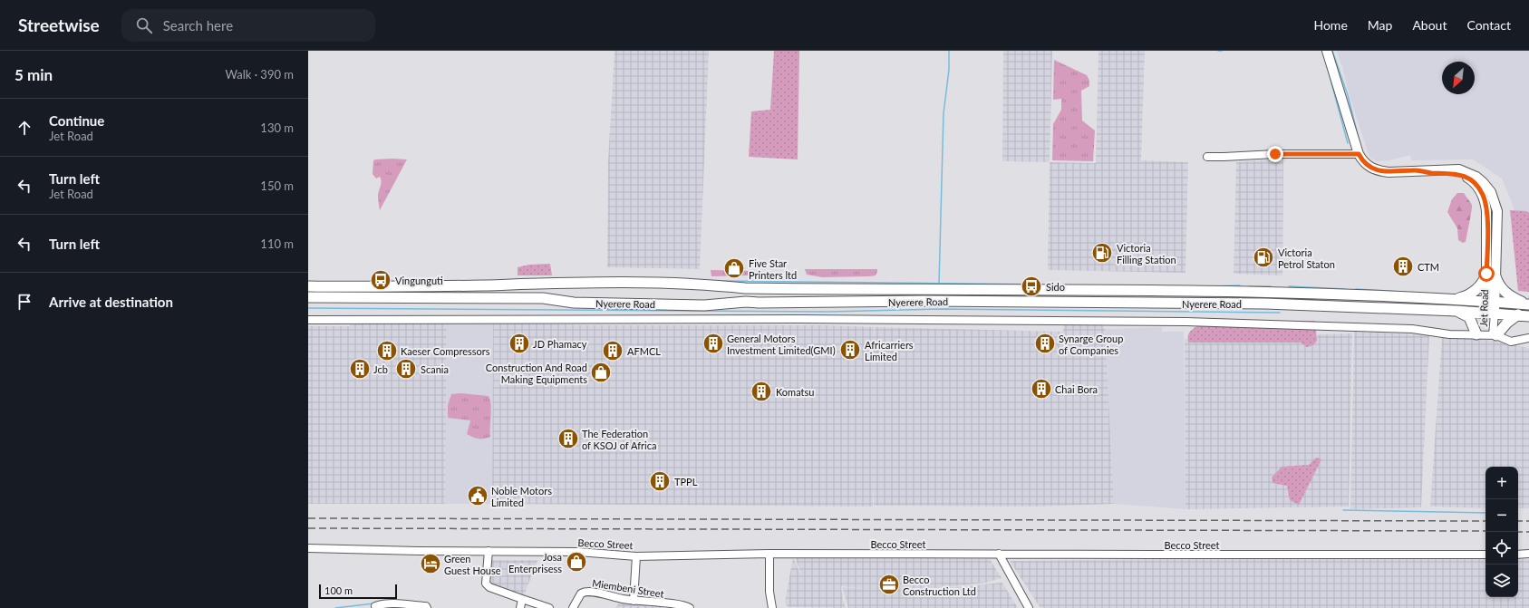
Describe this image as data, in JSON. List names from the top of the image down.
{
  "streets": {
    "highway": ["Nyerere Road"],
    "main road": ["Jet Road"],
    "street": ["Becco Street", "Miembeni Street"]
  },
  "crossings": [
    ["Nyerere Road", "Jet Road"]
  ],
  "places": {
    "fuel station": ["Victoria Filling Station", "Victoria Petrol Staton"],
    "building": [
      "CTM",
      "JD Phamacy",
      "General Motors Investment Limited(GMI)",
      "Synarge Group of Companies",
      "Africarriers Limited",
      "Kaeser Compressors",
      "AFMCL",
      "Jcb",
      "Scania",
      "Chai Bora",
      "Komatsu",
      "The Federation of KSOJ of Africa",
      "TPPL"
    ],
    "shop": ["Five Star Printers ltd", "Construction And Road Making Equipments", "Josa Enterprisess"],
    "bus stop": ["Vingunguti", "Sido"],
    "public building": ["Noble Motors Limited"],
    "hotel": ["Green Guest House"],
    "office": ["Becco Construction Ltd"]
  },
  "scale_bar": "100 m",
  "north": "bottom left",
  "page": {
    "header": "Streetwise",
    "search": "Search here",
    "nav": [
      "Home",
      "Map",
      "About",
      "Contact"
    ],
    "heading": ["5 min", "Walk · 390 m"],
    "list": [
      ["Continue", "Jet Road", "130 m"],
      ["Turn left", "Jet Road", "150 m"],
      ["Turn left", "110 m"],
      "Arrive at destination"
    ],
    "map_buttons": ["+", "−"],
    "scale": "100 m"
  }
}
